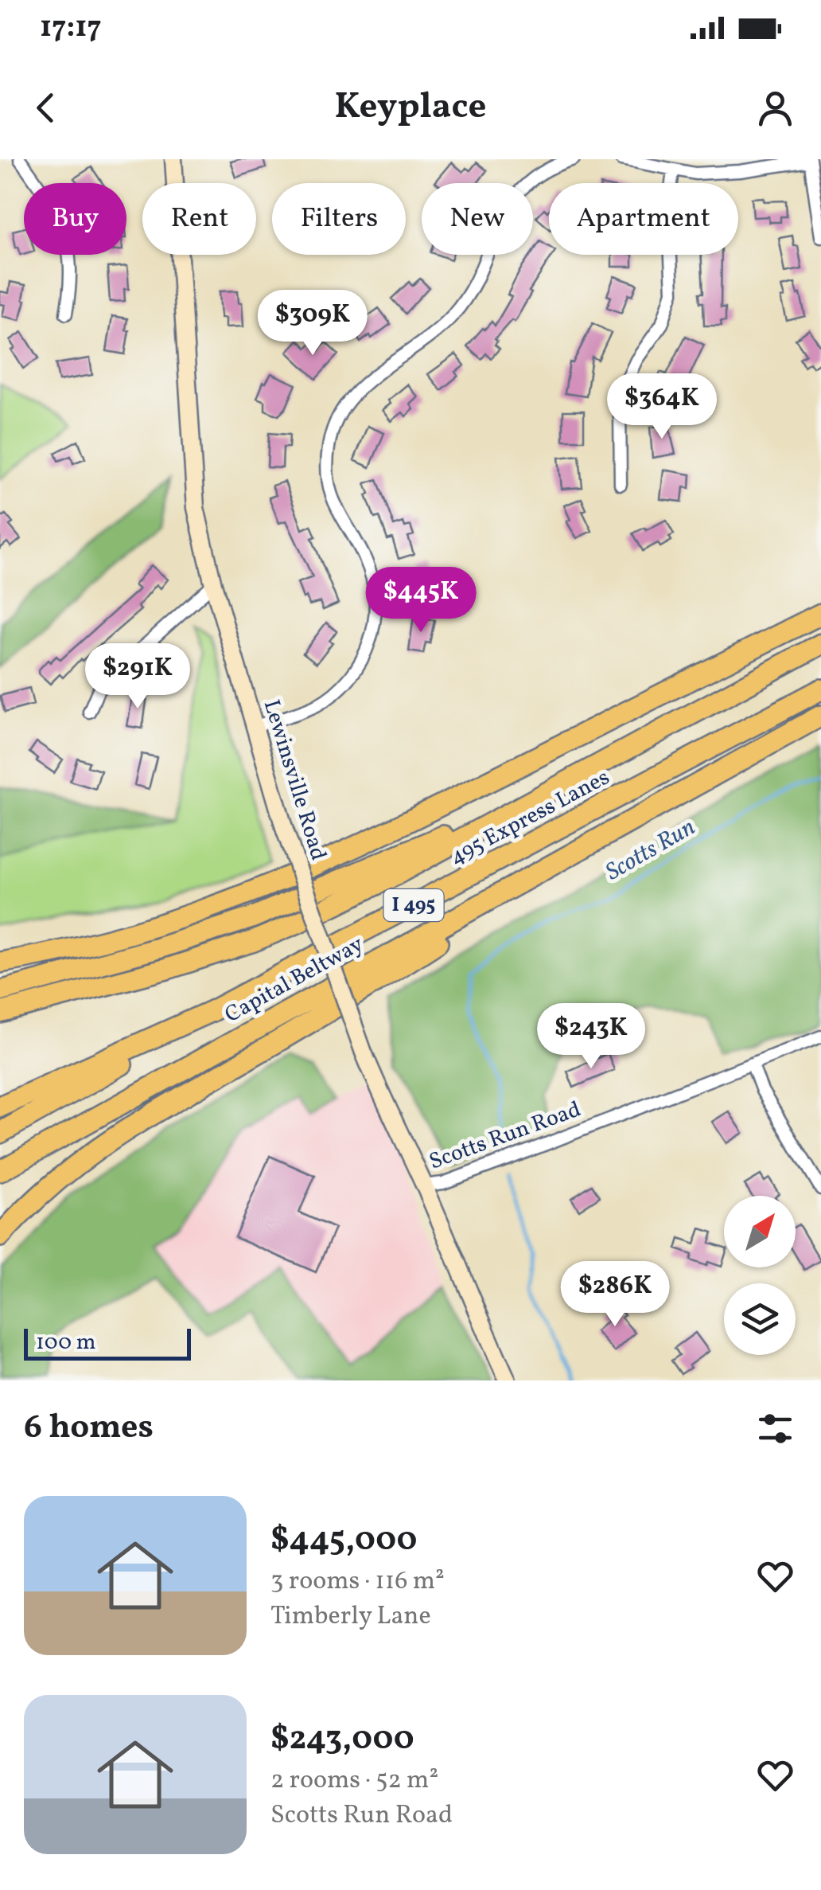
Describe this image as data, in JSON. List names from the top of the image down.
{
  "streets": {
    "highway": ["495 Express Lanes", "I 495", "Capital Beltway"],
    "main road": ["Lewinsville Road"],
    "street": ["Scotts Run Road"]
  },
  "crossings": [
    ["Lewinsville Road", "Scotts Run Road"]
  ],
  "water": ["Scotts Run"],
  "scale_bar": "100 m",
  "north": "top right",
  "page": {
    "status": "17:17",
    "header": "Keyplace",
    "chip": [
      "Buy",
      "Rent",
      "Filters",
      "New",
      "Apartment"
    ],
    "price": [
      "$309K",
      "$364K",
      "$445K",
      "$291K",
      "$243K",
      "$286K"
    ],
    "scale": "100 m",
    "heading": "6 homes",
    "list": [
      {
        "name": "$445,000",
        "note": "3 rooms · 116 m² · Timberly Lane"
      },
      {
        "name": "$243,000",
        "note": "2 rooms · 52 m² · Scotts Run Road"
      }
    ]
  }
}
